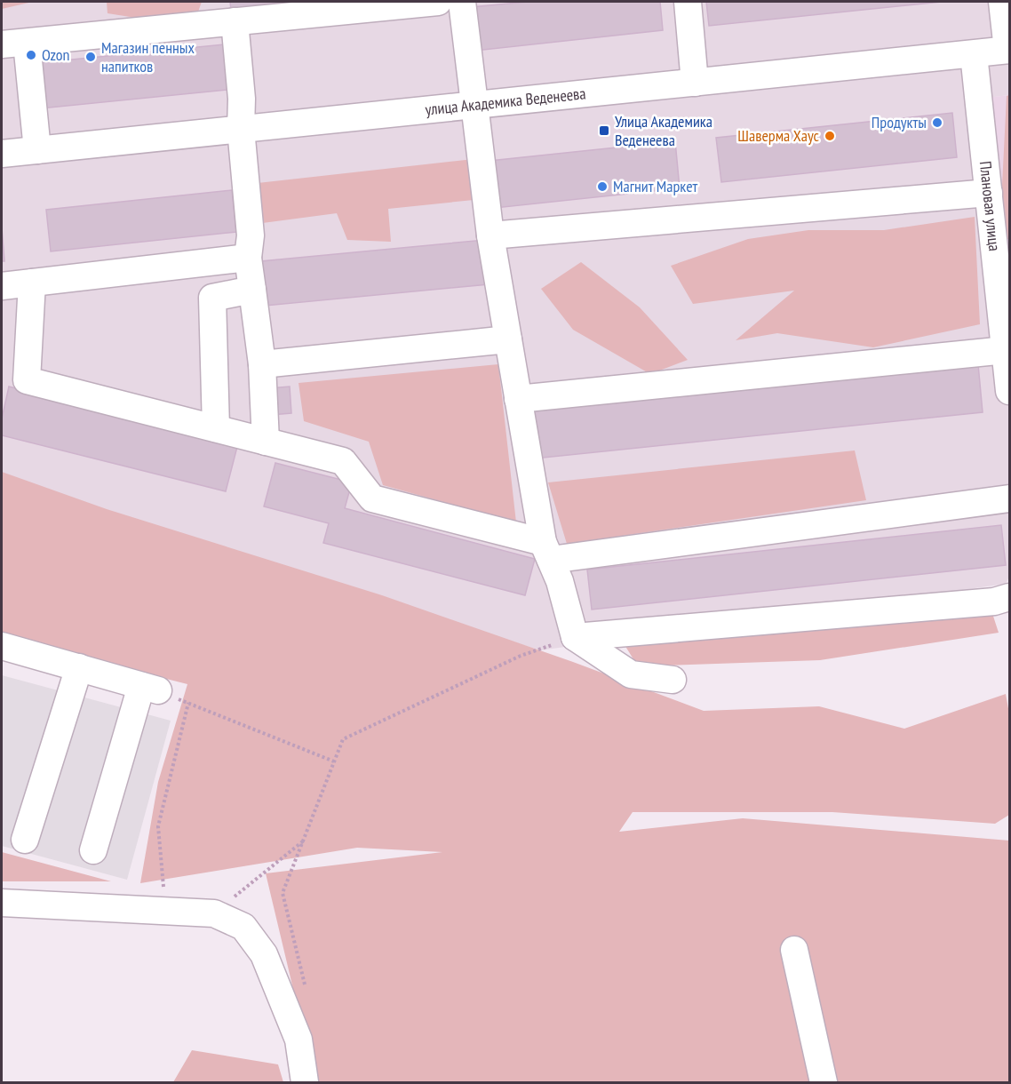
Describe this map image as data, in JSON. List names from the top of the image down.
{
  "streets": {
    "street": ["улица Академика Веденеева", "Плановая улица"]
  },
  "crossings": [
    ["улица Академика Веденеева", "Плановая улица"]
  ],
  "places": {
    "other": [
      "Ozon",
      "Магазин пенных напитков",
      "Продукты",
      "Шаверма Хаус",
      "Магнит Маркет"
    ],
    "transit": ["Улица Академика Веденеева"]
  }
}
